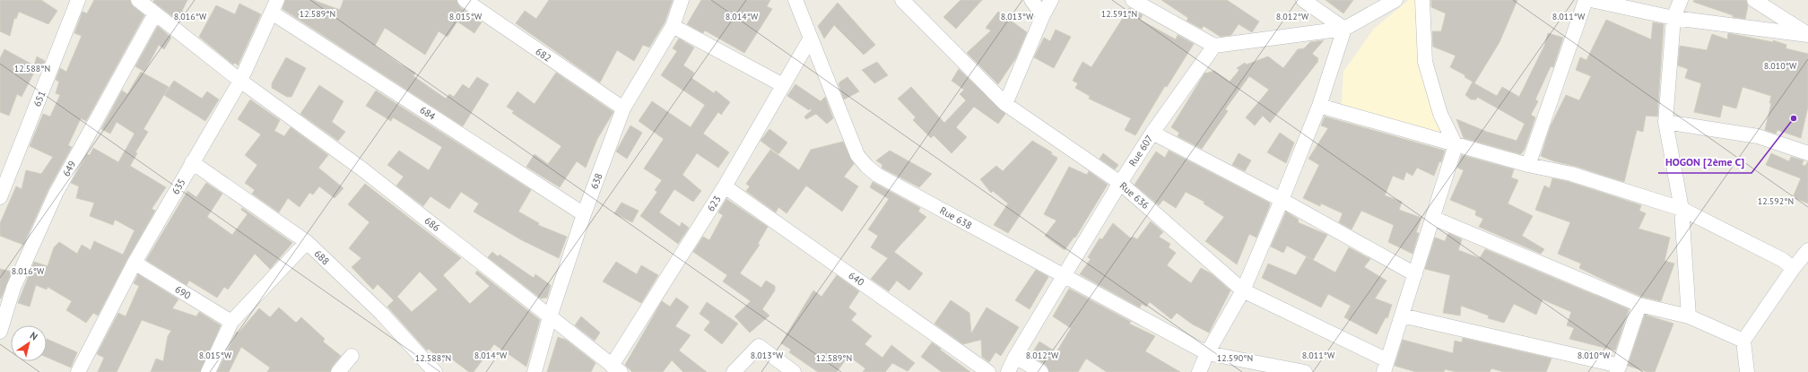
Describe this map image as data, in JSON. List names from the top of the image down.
{
  "streets": {
    "street": [
      "682",
      "651",
      "684",
      "Rue 607",
      "649",
      "638",
      "635",
      "Rue 636",
      "623",
      "Rue 638",
      "686",
      "688",
      "640",
      "690"
    ]
  },
  "crossings": [
    ["682", "638"],
    ["684", "638"],
    ["684", "635"],
    ["Rue 607", "Rue 636"],
    ["Rue 607", "Rue 638"],
    ["649", "686"],
    ["638", "686"],
    ["635", "686"],
    ["635", "688"],
    ["635", "690"],
    ["623", "Rue 638"],
    ["623", "686"],
    ["623", "640"]
  ],
  "places": ["HOGON [2ème C]"],
  "north": "top right",
  "coordinates": [
    "12.589°N",
    "12.591°N",
    "8.016°W",
    "8.015°W",
    "8.014°W",
    "8.013°W",
    "8.011°W",
    "8.012°W",
    "8.010°W",
    "12.588°N",
    "12.592°N",
    "12.590°N"
  ]
}
